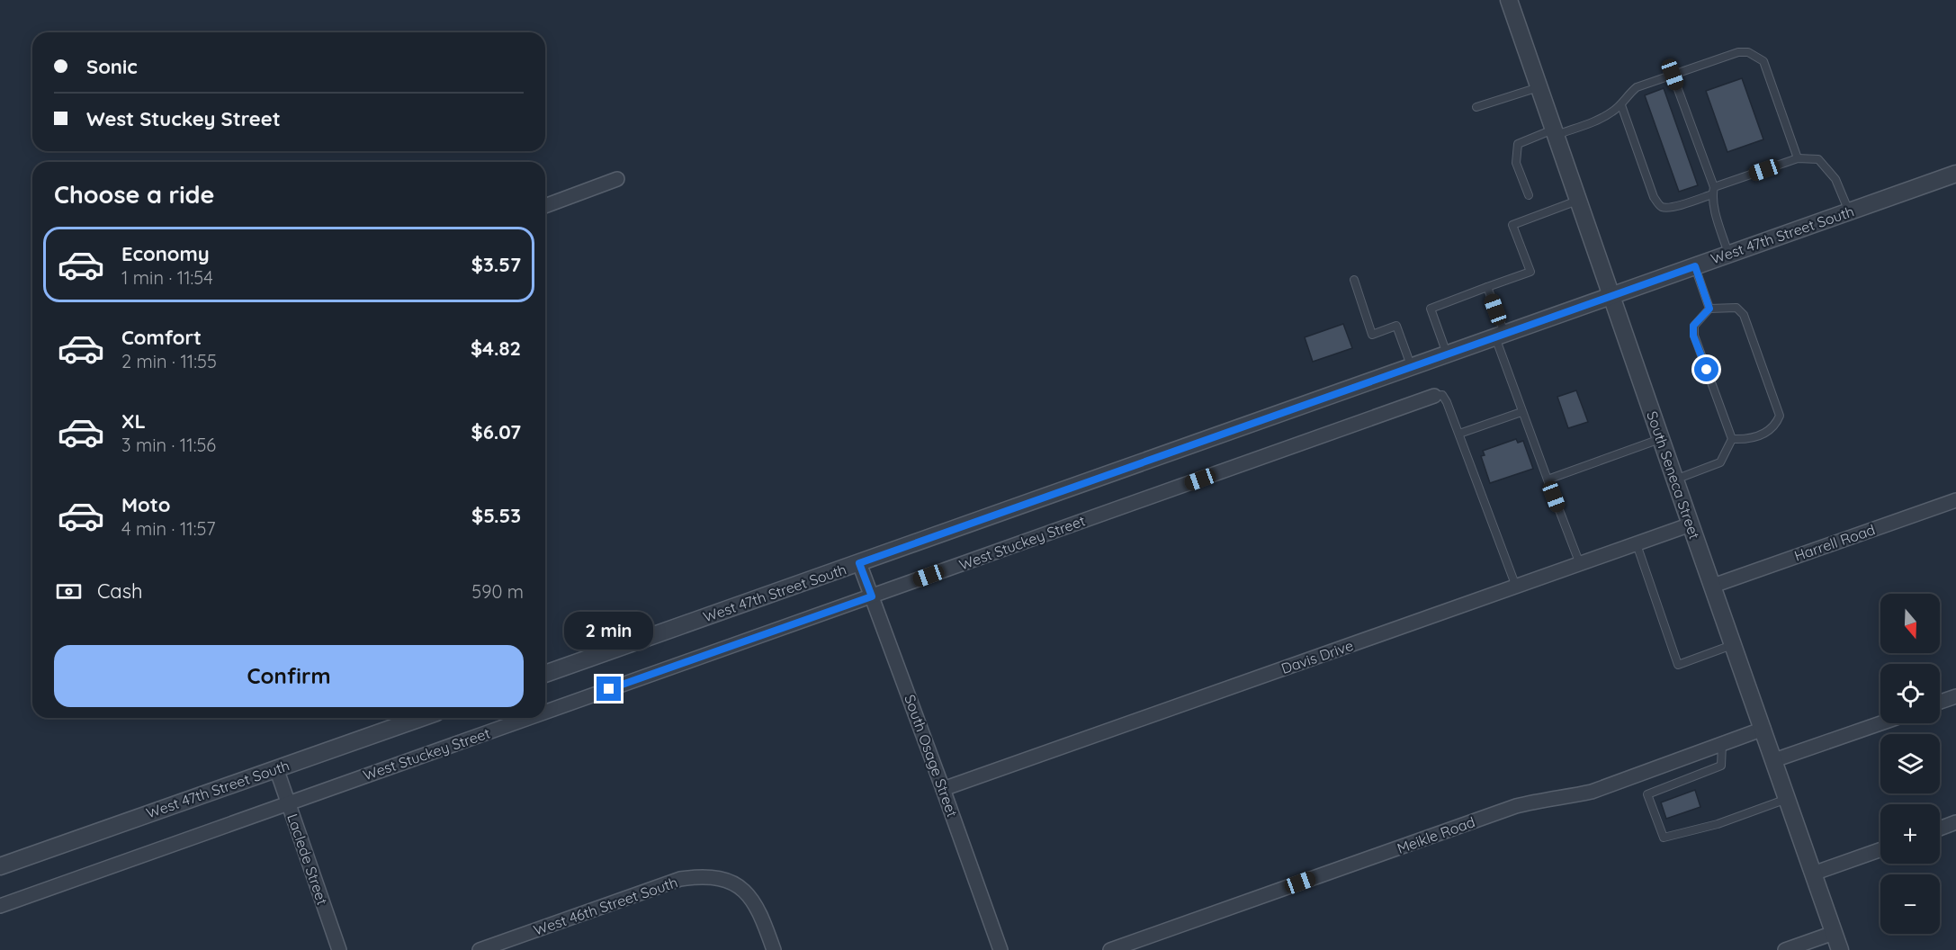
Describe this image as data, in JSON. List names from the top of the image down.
{
  "streets": {
    "street": [
      "West 47th Street South",
      "South Seneca Street",
      "West Stuckey Street",
      "Harrell Road",
      "Davis Drive",
      "South Osage Street",
      "Meikle Road",
      "Laclede Street",
      "West 46th Street South"
    ]
  },
  "crossings": [
    ["West 47th Street South", "South Seneca Street"],
    ["West 47th Street South", "South Osage Street"],
    ["West 47th Street South", "Laclede Street"],
    ["South Seneca Street", "Harrell Road"],
    ["South Seneca Street", "Davis Drive"],
    ["South Seneca Street", "Meikle Road"],
    ["West Stuckey Street", "South Osage Street"],
    ["West Stuckey Street", "Laclede Street"],
    ["Davis Drive", "South Osage Street"]
  ],
  "north": "bottom",
  "page": {
    "banner": ["Sonic", "West Stuckey Street"],
    "heading": "Choose a ride",
    "list": [
      {
        "name": "Economy",
        "note": "1 min · 11:54",
        "value": "$3.57"
      },
      {
        "name": "Comfort",
        "note": "2 min · 11:55",
        "value": "$4.82"
      },
      {
        "name": "XL",
        "note": "3 min · 11:56",
        "value": "$6.07"
      },
      {
        "name": "Moto",
        "note": "4 min · 11:57",
        "value": "$5.53"
      }
    ],
    "pay": ["Cash", "590 m"],
    "map_buttons": ["+", "−"],
    "bubble": "2 min",
    "buttons": "Confirm"
  }
}
